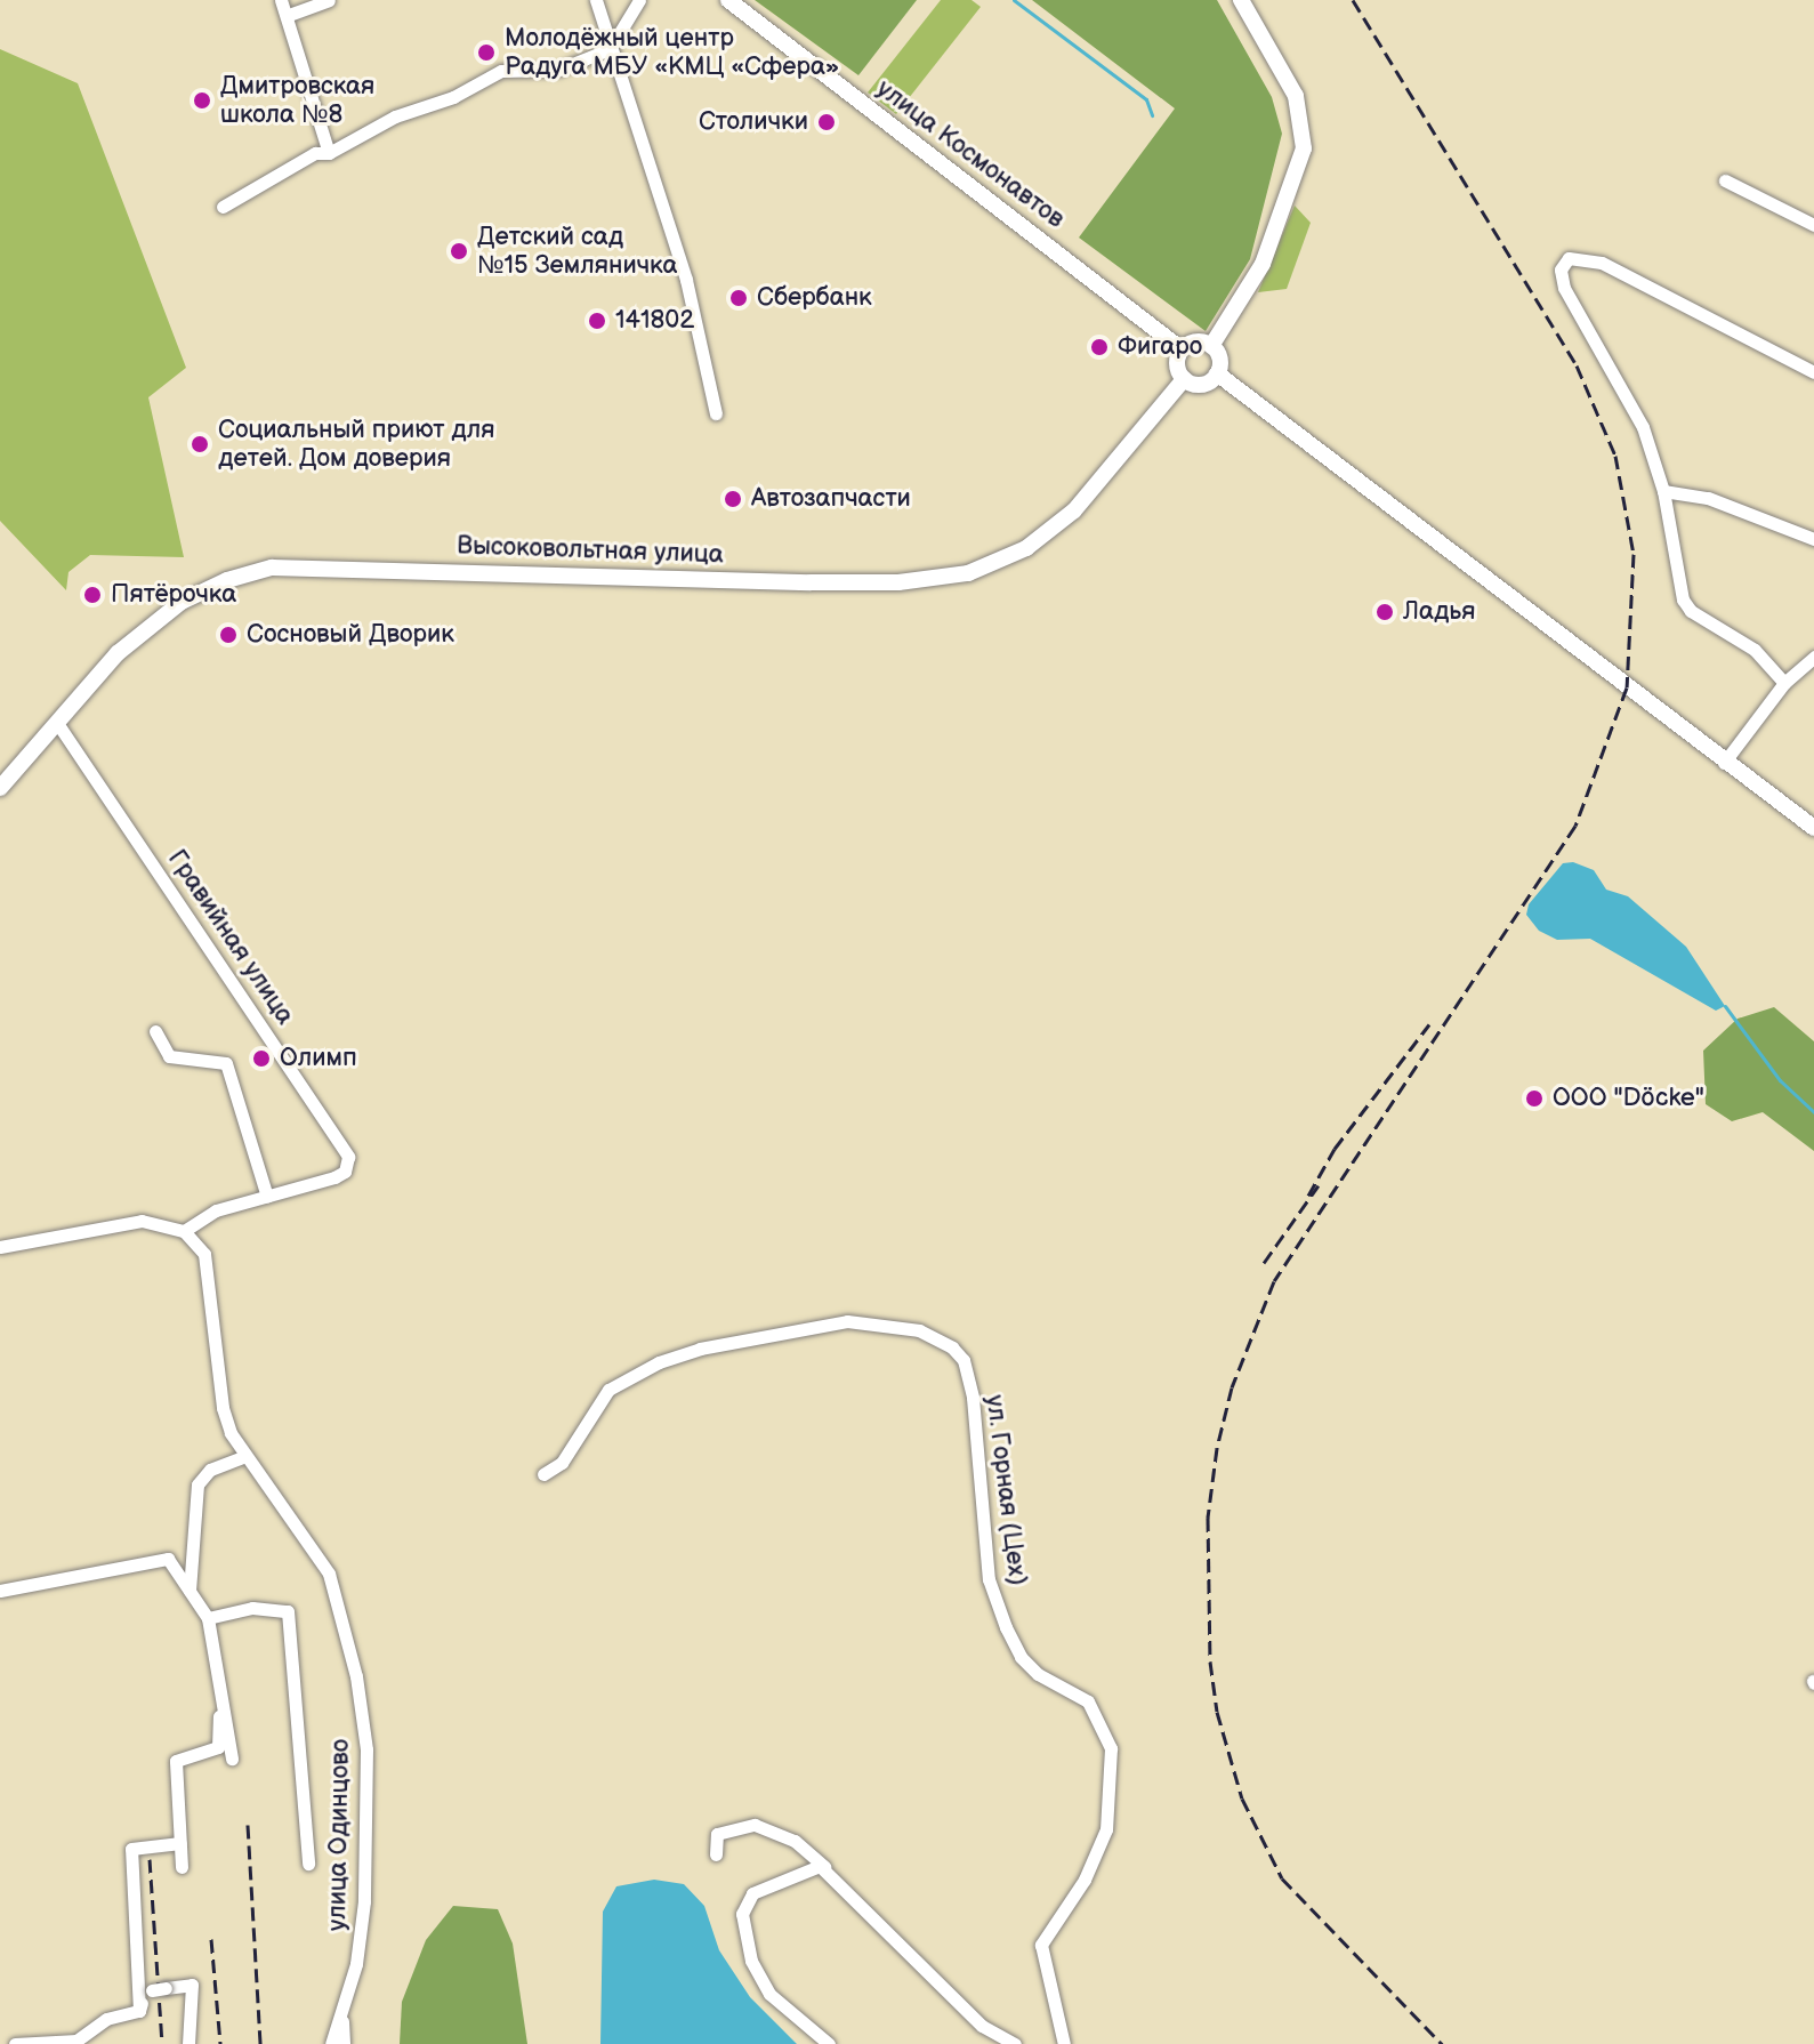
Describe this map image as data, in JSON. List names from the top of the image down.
{
  "streets": {
    "main road": ["улица Космонавтов", "Высоковольтная улица"],
    "street": ["Гравийная улица", "ул. Горная (Цех)", "улица Одинцово"]
  },
  "crossings": [
    ["улица Космонавтов", "Высоковольтная улица"],
    ["Высоковольтная улица", "Гравийная улица"]
  ],
  "places": [
    "Молодёжный центр Радуга МБУ «КМЦ «Сфера»",
    "Дмитровская школа №8",
    "Столички",
    "Детский сад №15 Земляничка",
    "Сбербанк",
    "141802",
    "Фигаро",
    "Социальный приют для детей. Дом доверия",
    "Автозапчасти",
    "Пятёрочка",
    "Ладья",
    "Сосновый Дворик",
    "Олимп",
    "ООО \"Döcke\""
  ]
}
